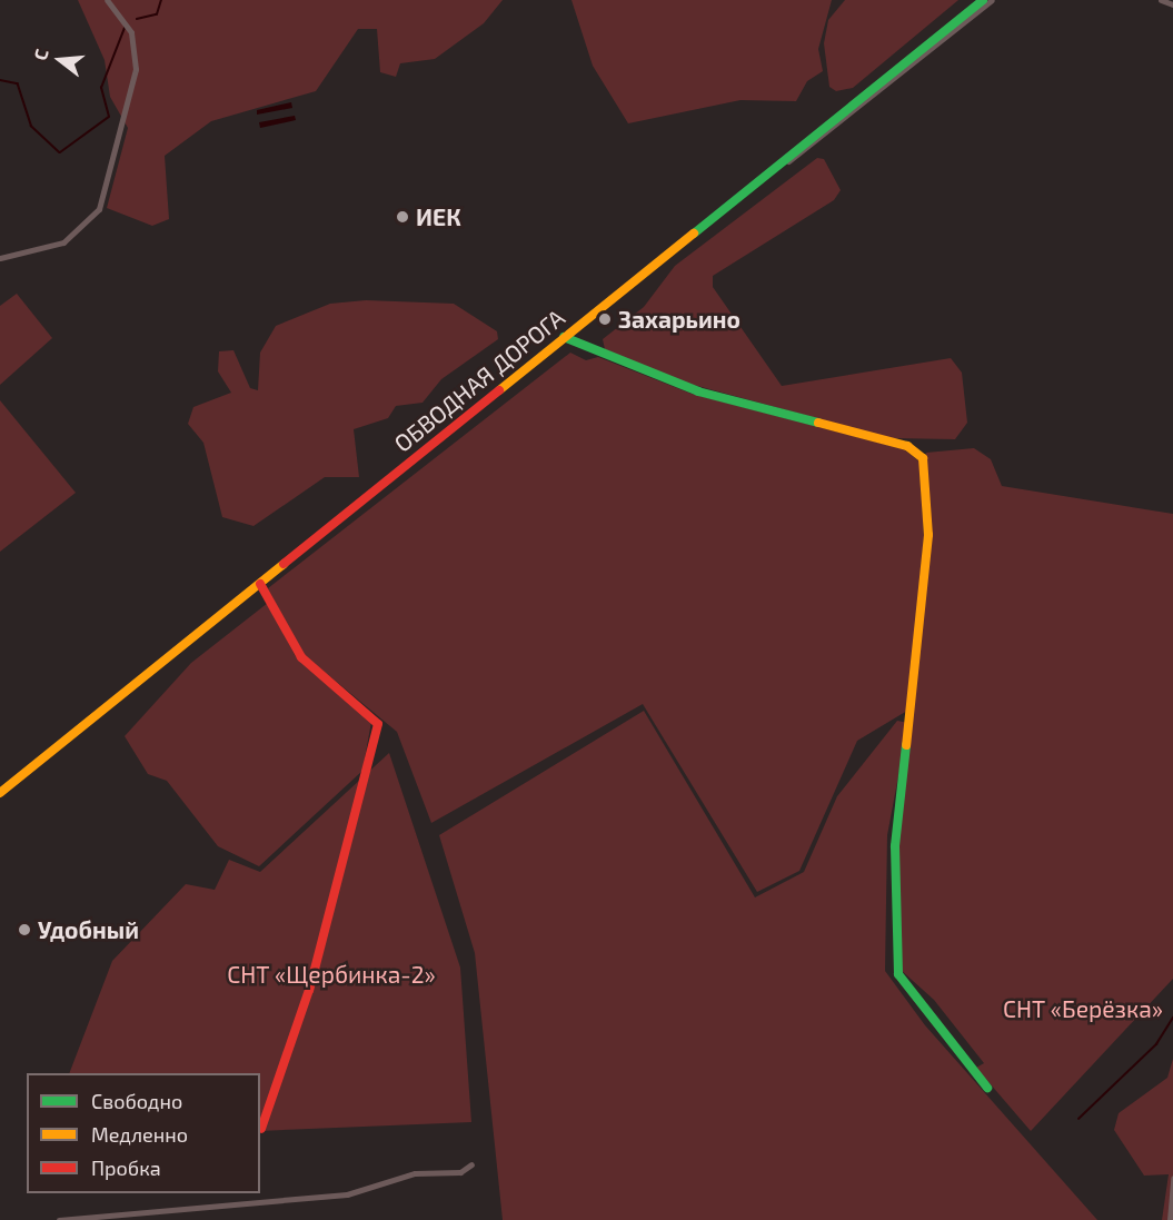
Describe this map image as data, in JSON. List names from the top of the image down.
{
  "streets": {
    "street": ["ОБВОДНАЯ ДОРОГА"]
  },
  "parks": ["СНТ «Щербинка-2»", "СНТ «Берёзка»"],
  "places": ["ИЕК", "Захарьино", "Удобный"],
  "legend": ["Свободно", "Медленно", "Пробка"],
  "north": "left"
}
